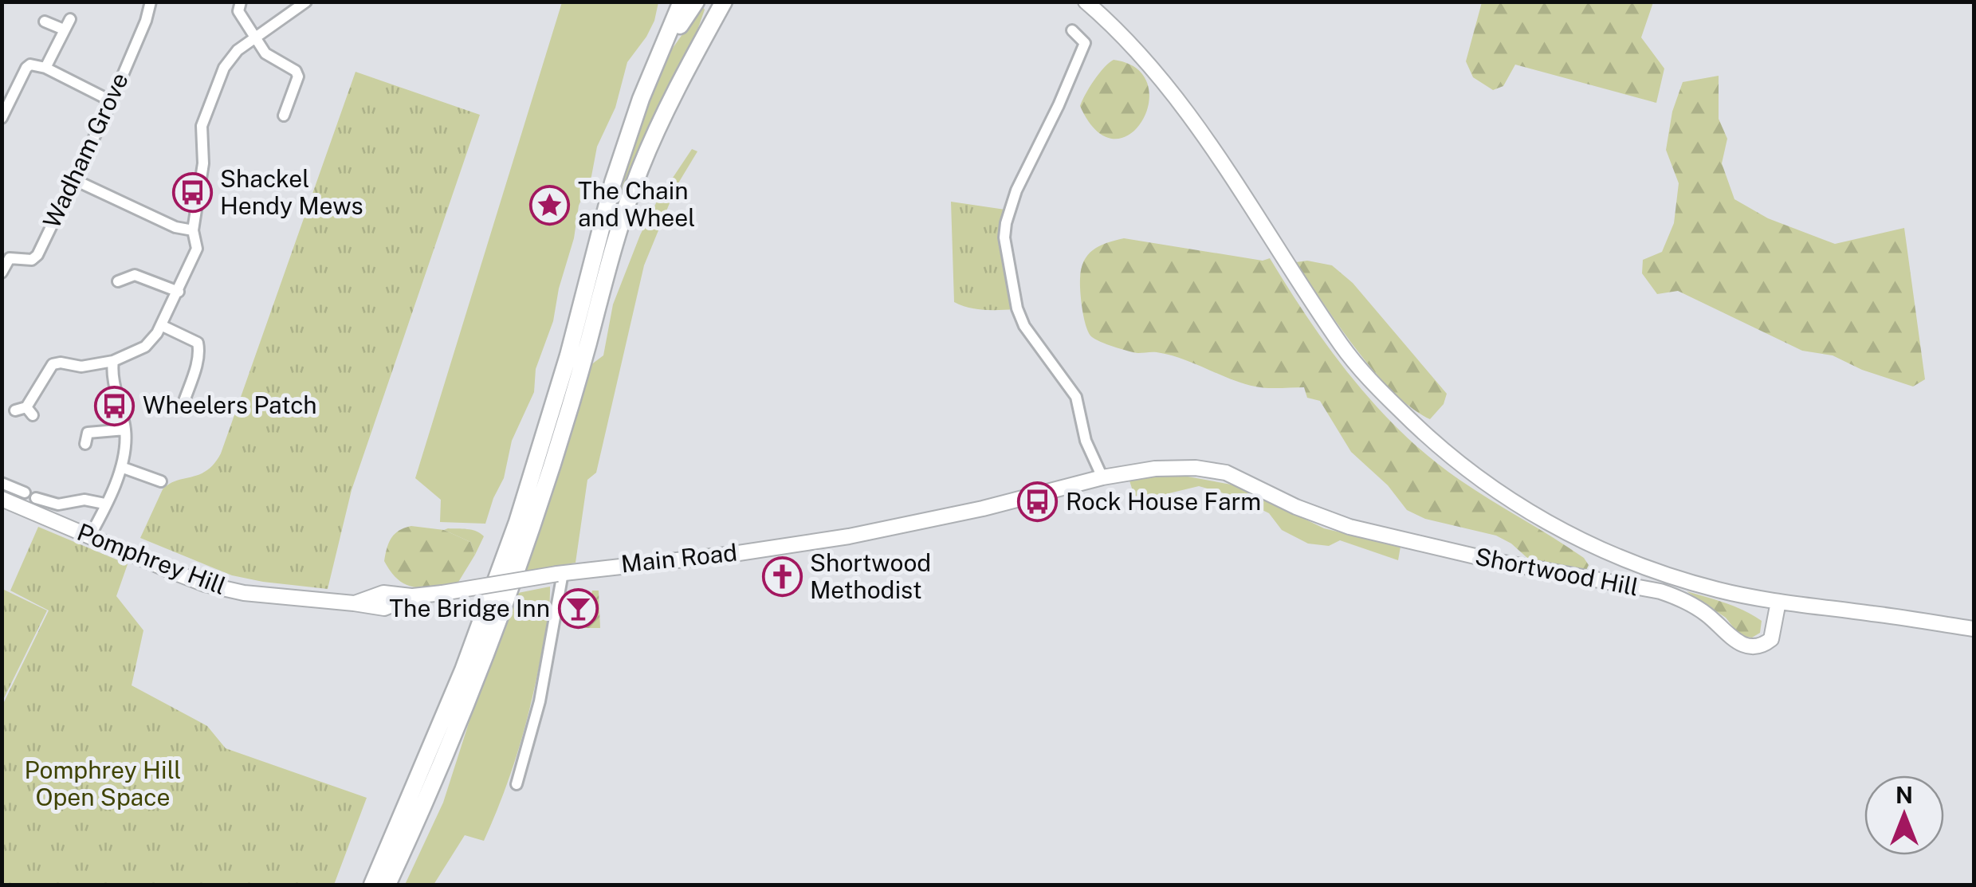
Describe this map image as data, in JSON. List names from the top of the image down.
{
  "streets": {
    "main road": ["Main Road", "Pomphrey Hill", "Shortwood Hill"],
    "street": ["Wadham Grove"]
  },
  "crossings": [
    ["Main Road", "Pomphrey Hill"],
    ["Main Road", "Shortwood Hill"]
  ],
  "parks": ["Pomphrey Hill Open Space"],
  "places": {
    "bus stop": ["Shackel Hendy Mews", "Wheelers Patch", "Rock House Farm"],
    "place": ["The Chain and Wheel"],
    "church": ["Shortwood Methodist"],
    "bar": ["The Bridge Inn"]
  },
  "north": "top"
}
